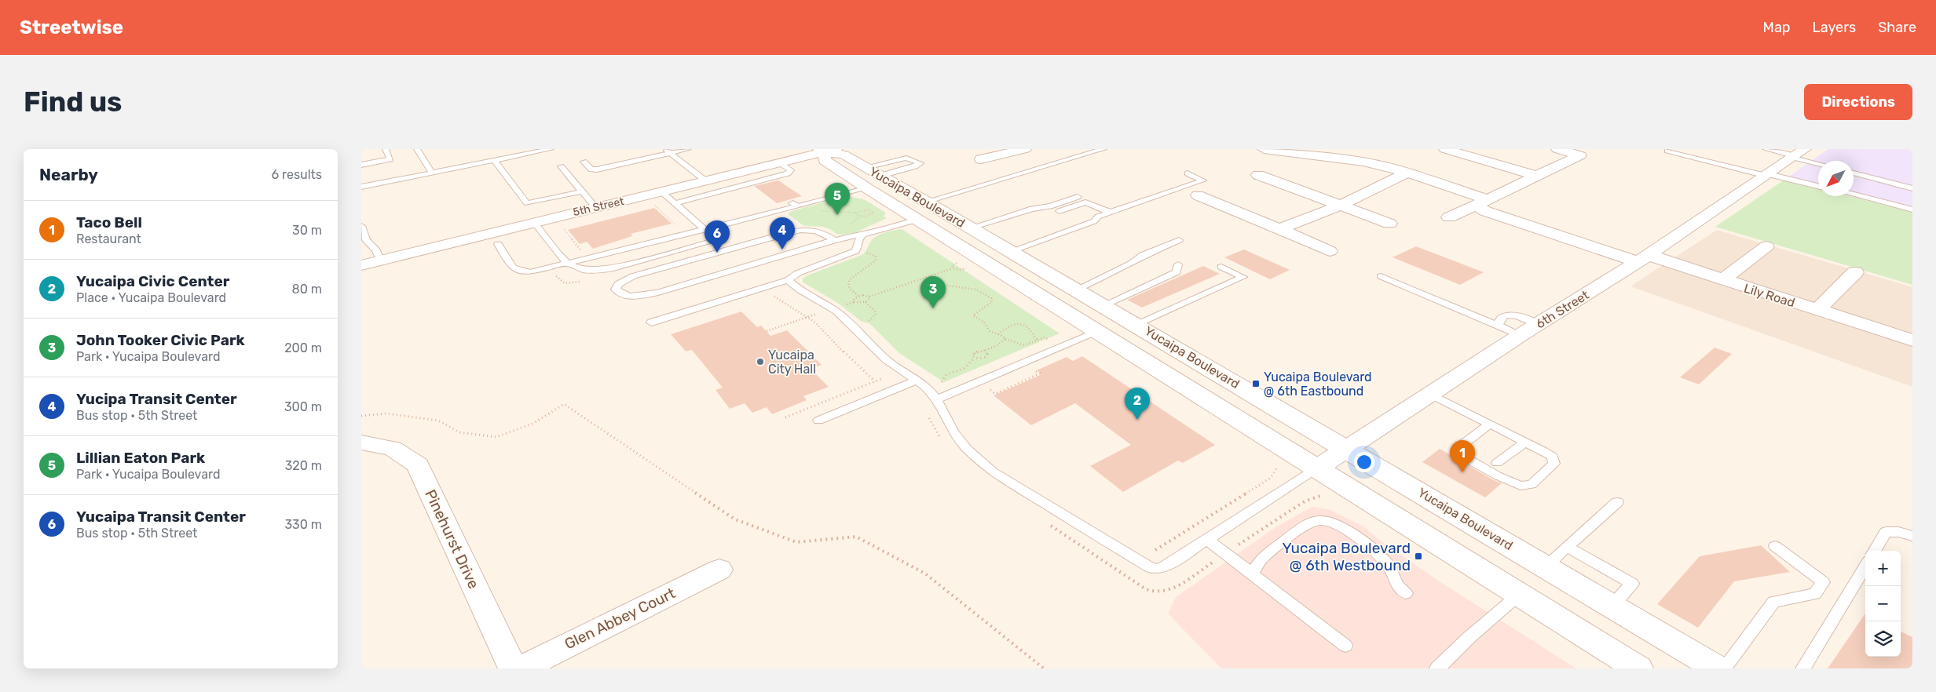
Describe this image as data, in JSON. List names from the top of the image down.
{
  "streets": {
    "street": [
      "Yucaipa Boulevard",
      "5th Street",
      "Lily Road",
      "6th Street",
      "Pinehurst Drive",
      "Glen Abbey Court"
    ]
  },
  "crossings": [
    ["Yucaipa Boulevard", "5th Street"],
    ["Yucaipa Boulevard", "6th Street"],
    ["Lily Road", "6th Street"]
  ],
  "places": {
    "other": ["Yucaipa City Hall"],
    "transit": ["Yucaipa Boulevard @ 6th Eastbound", "Yucaipa Boulevard @ 6th Westbound"]
  },
  "north": "bottom left",
  "page": {
    "header": "Streetwise",
    "nav": ["Map", "Layers", "Share"],
    "buttons": "Directions",
    "title": "Find us",
    "heading": ["Nearby", "6 results"],
    "pins": [
      "5",
      "4",
      "6",
      "3",
      "2",
      "1"
    ],
    "list": [
      {
        "mark": "1",
        "name": "Taco Bell",
        "note": "Restaurant",
        "value": "30 m"
      },
      {
        "mark": "2",
        "name": "Yucaipa Civic Center",
        "note": "Place · Yucaipa Boulevard",
        "value": "80 m"
      },
      {
        "mark": "3",
        "name": "John Tooker Civic Park",
        "note": "Park · Yucaipa Boulevard",
        "value": "200 m"
      },
      {
        "mark": "4",
        "name": "Yucipa Transit Center",
        "note": "Bus stop · 5th Street",
        "value": "300 m"
      },
      {
        "mark": "5",
        "name": "Lillian Eaton Park",
        "note": "Park · Yucaipa Boulevard",
        "value": "320 m"
      },
      {
        "mark": "6",
        "name": "Yucaipa Transit Center",
        "note": "Bus stop · 5th Street",
        "value": "330 m"
      }
    ],
    "map_buttons": ["+", "−"]
  }
}
